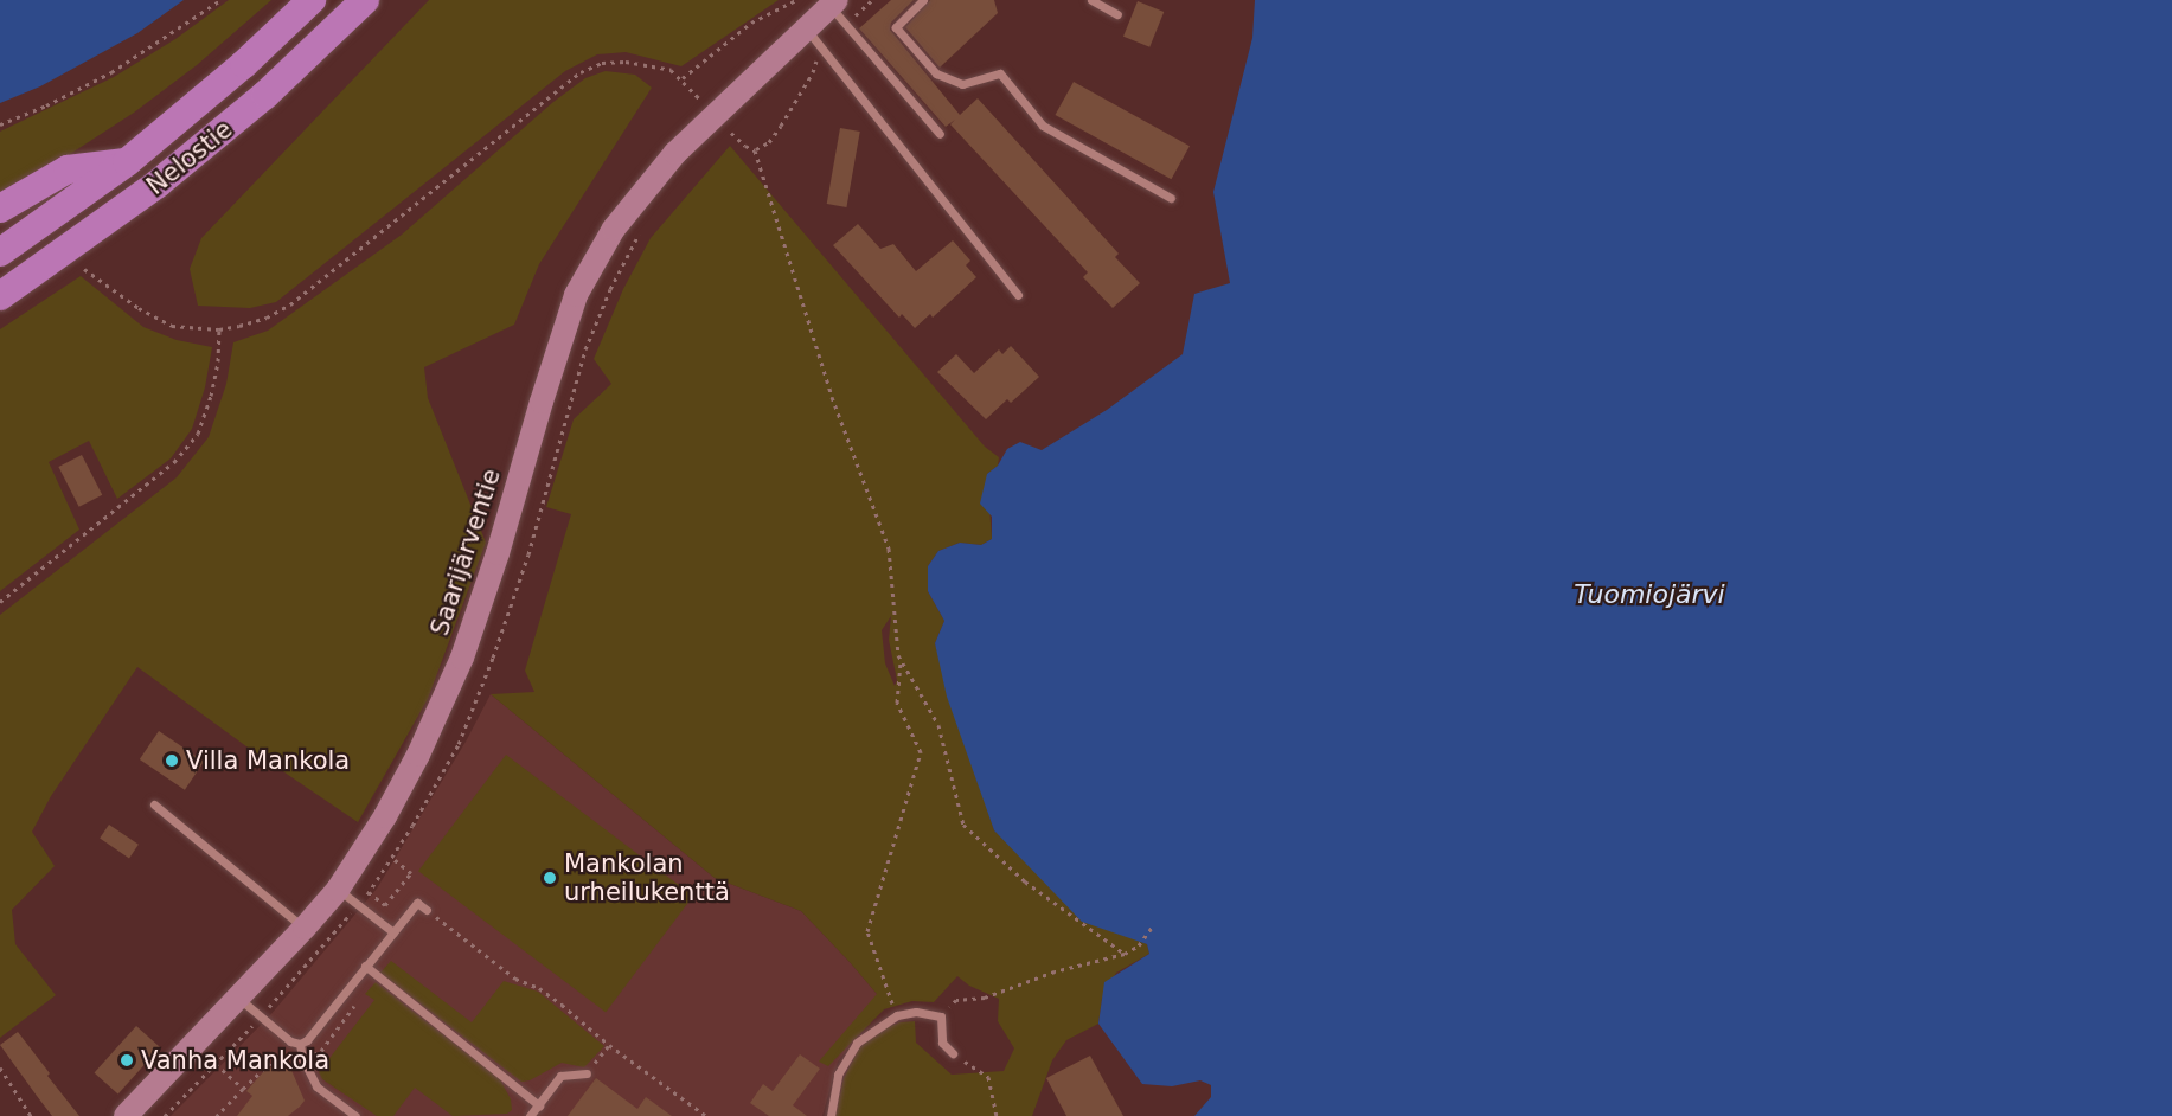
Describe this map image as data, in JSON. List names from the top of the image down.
{
  "streets": {
    "highway": ["Nelostie"],
    "main road": ["Saarijärventie"]
  },
  "water": ["Tuomiojärvi"],
  "places": ["Villa Mankola", "Mankolan urheilukenttä", "Vanha Mankola"]
}
